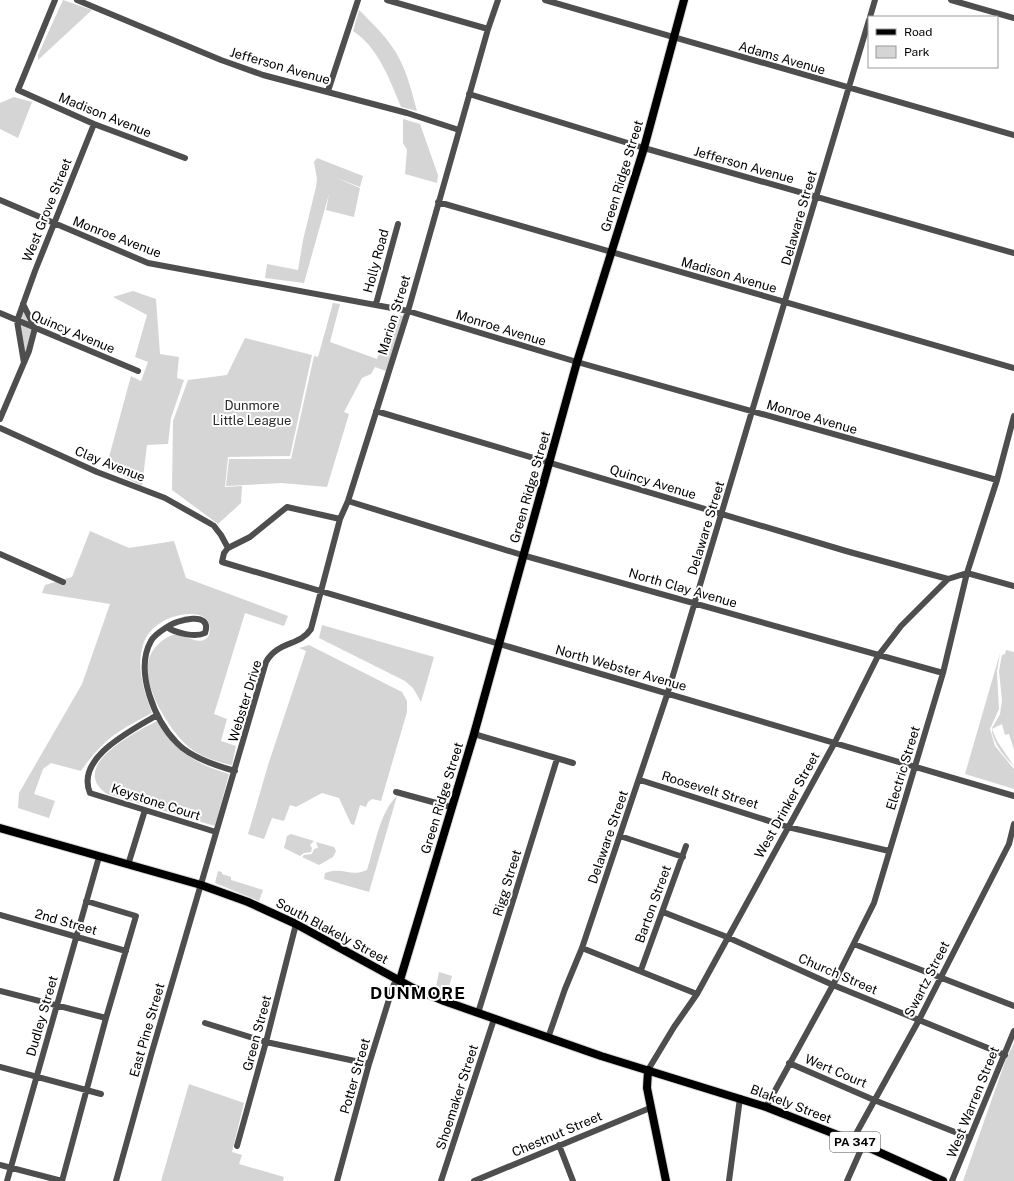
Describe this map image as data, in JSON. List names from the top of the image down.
{
  "streets": {
    "main road": [
      "Green Ridge Street",
      "South Blakely Street",
      "Blakely Street",
      "PA 347"
    ],
    "street": [
      "Adams Avenue",
      "Jefferson Avenue",
      "Madison Avenue",
      "West Grove Street",
      "Delaware Street",
      "Monroe Avenue",
      "Holly Road",
      "Marion Street",
      "Quincy Avenue",
      "Clay Avenue",
      "North Clay Avenue",
      "North Webster Avenue",
      "Webster Drive",
      "Electric Street",
      "Roosevelt Street",
      "Keystone Court",
      "West Drinker Street",
      "Rigg Street",
      "Barton Street",
      "2nd Street",
      "Church Street",
      "Swartz Street",
      "Dudley Street",
      "East Pine Street",
      "Green Street",
      "Wert Court",
      "Potter Street",
      "Shoemaker Street",
      "West Warren Street",
      "Chestnut Street"
    ]
  },
  "crossings": [
    ["Adams Avenue", "Green Ridge Street"],
    ["Adams Avenue", "Delaware Street"],
    ["Jefferson Avenue", "Green Ridge Street"],
    ["Jefferson Avenue", "Delaware Street"],
    ["Jefferson Avenue", "Marion Street"],
    ["Madison Avenue", "Green Ridge Street"],
    ["Madison Avenue", "West Grove Street"],
    ["Madison Avenue", "Delaware Street"],
    ["Madison Avenue", "Marion Street"],
    ["Green Ridge Street", "Monroe Avenue"],
    ["Green Ridge Street", "Quincy Avenue"],
    ["Green Ridge Street", "North Clay Avenue"],
    ["Green Ridge Street", "North Webster Avenue"],
    ["Green Ridge Street", "South Blakely Street"],
    ["Green Ridge Street", "Potter Street"],
    ["West Grove Street", "Monroe Avenue"],
    ["West Grove Street", "Quincy Avenue"],
    ["Delaware Street", "Monroe Avenue"],
    ["Delaware Street", "Quincy Avenue"],
    ["Delaware Street", "North Clay Avenue"],
    ["Delaware Street", "North Webster Avenue"],
    ["Delaware Street", "Roosevelt Street"],
    ["Delaware Street", "South Blakely Street"],
    ["Monroe Avenue", "Holly Road"],
    ["Monroe Avenue", "Marion Street"],
    ["Monroe Avenue", "Electric Street"],
    ["Marion Street", "Quincy Avenue"],
    ["Marion Street", "North Clay Avenue"],
    ["Marion Street", "North Webster Avenue"],
    ["Marion Street", "Webster Drive"],
    ["Quincy Avenue", "West Drinker Street"],
    ["North Clay Avenue", "Electric Street"],
    ["North Clay Avenue", "West Drinker Street"],
    ["North Webster Avenue", "Electric Street"],
    ["North Webster Avenue", "West Drinker Street"],
    ["Webster Drive", "Keystone Court"],
    ["Webster Drive", "East Pine Street"],
    ["Electric Street", "Roosevelt Street"],
    ["Electric Street", "West Drinker Street"],
    ["Electric Street", "Church Street"],
    ["Electric Street", "Wert Court"],
    ["Electric Street", "Blakely Street"],
    ["Roosevelt Street", "West Drinker Street"],
    ["Keystone Court", "East Pine Street"],
    ["West Drinker Street", "South Blakely Street"],
    ["West Drinker Street", "Church Street"],
    ["West Drinker Street", "Blakely Street"],
    ["Rigg Street", "South Blakely Street"],
    ["Barton Street", "Church Street"],
    ["2nd Street", "Dudley Street"],
    ["South Blakely Street", "Dudley Street"],
    ["South Blakely Street", "East Pine Street"],
    ["South Blakely Street", "Green Street"],
    ["South Blakely Street", "Potter Street"],
    ["South Blakely Street", "Shoemaker Street"],
    ["South Blakely Street", "Blakely Street"],
    ["Church Street", "Swartz Street"],
    ["Church Street", "West Warren Street"],
    ["Swartz Street", "Wert Court"],
    ["Swartz Street", "Blakely Street"],
    ["Wert Court", "West Warren Street"]
  ],
  "districts": ["DUNMORE"],
  "parks": ["Dunmore Little League"],
  "legend": ["Road", "Park"]
}
